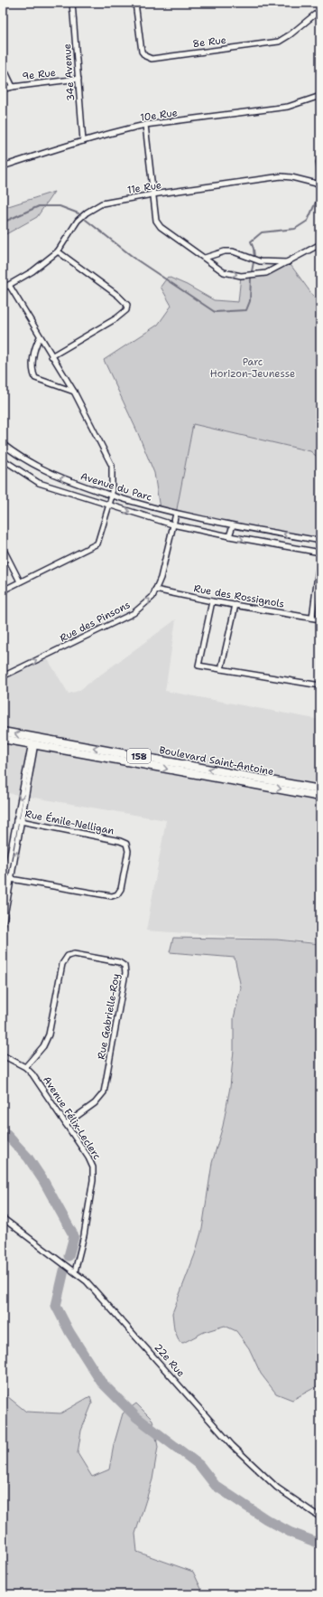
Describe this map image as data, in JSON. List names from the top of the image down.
{
  "streets": {
    "main road": ["158", "Boulevard Saint-Antoine"],
    "street": [
      "8e Rue",
      "34e Avenue",
      "9e Rue",
      "10e Rue",
      "11e Rue",
      "Avenue du Parc",
      "Rue des Rossignols",
      "Rue des Pinsons",
      "Rue Émile-Nelligan",
      "Rue Gabrielle-Roy",
      "Avenue Félix-Leclerc",
      "22e Rue"
    ]
  },
  "crossings": [
    ["34e Avenue", "9e Rue"],
    ["34e Avenue", "10e Rue"],
    ["Avenue du Parc", "Rue des Pinsons"],
    ["Rue des Rossignols", "Rue des Pinsons"],
    ["Rue Gabrielle-Roy", "Avenue Félix-Leclerc"],
    ["Avenue Félix-Leclerc", "22e Rue"]
  ],
  "one_way": ["Rue des Pinsons"],
  "parks": ["Parc Horizon-Jeunesse"]
}
